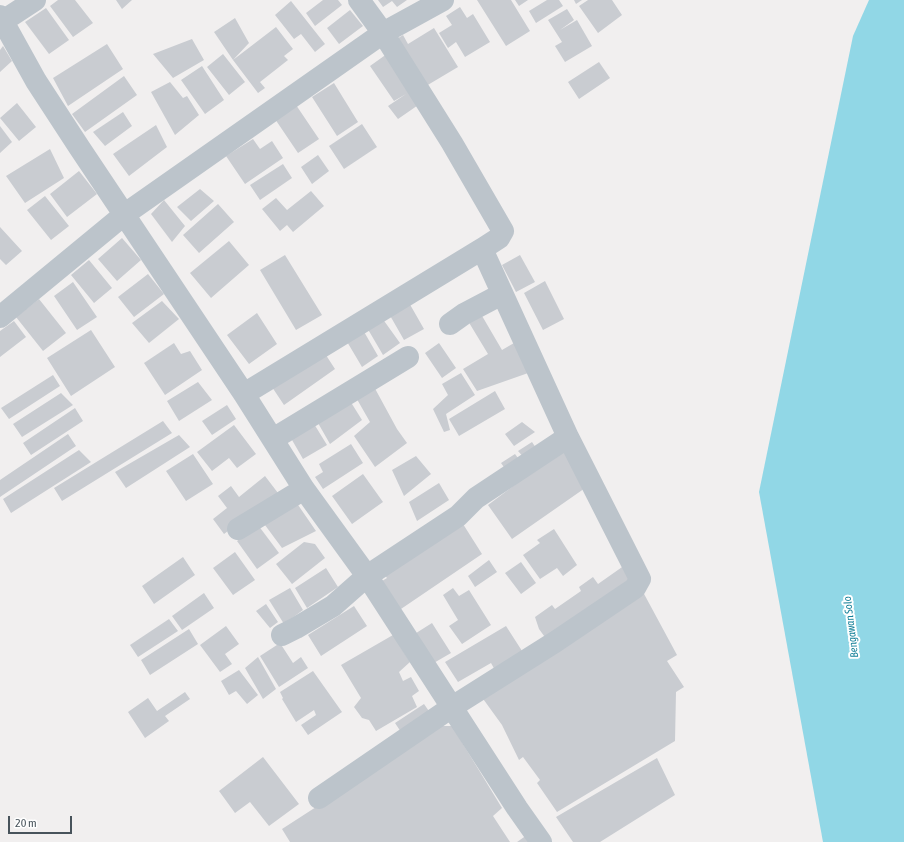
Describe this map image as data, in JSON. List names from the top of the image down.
{
  "water": ["Bengawan Solo"],
  "scale_bar": "20 m"
}
